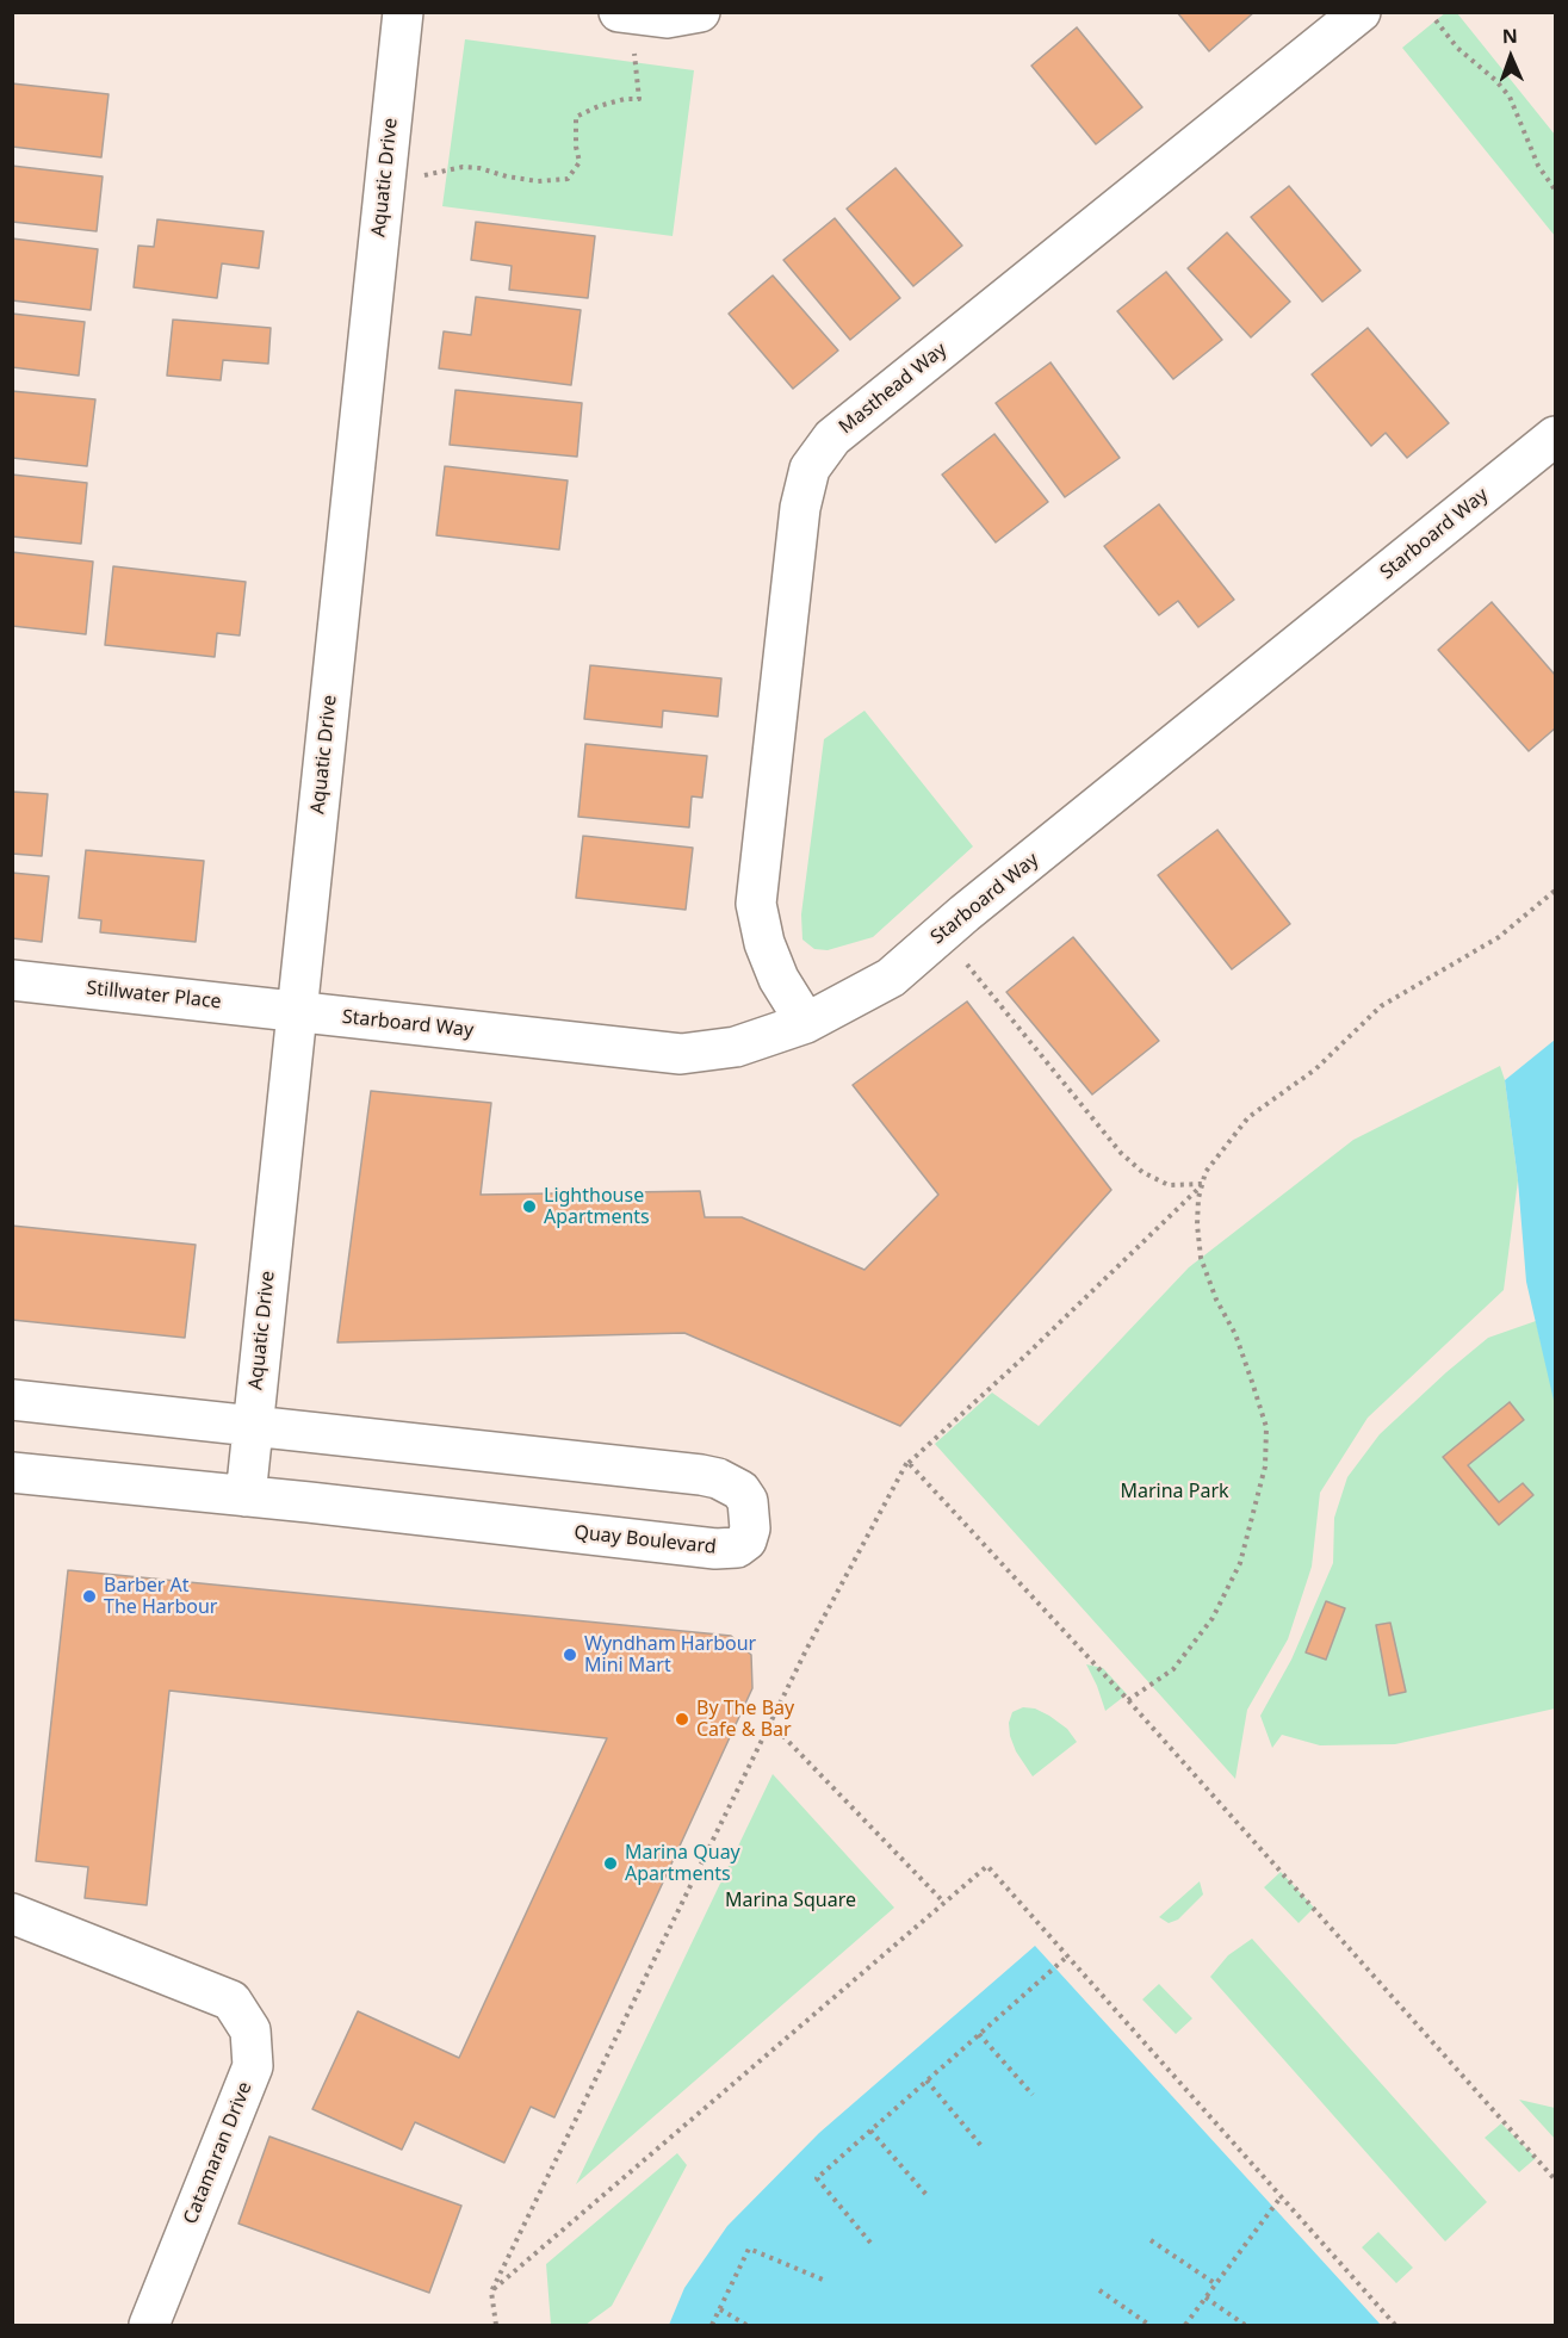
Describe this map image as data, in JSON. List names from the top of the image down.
{
  "streets": {
    "street": [
      "Aquatic Drive",
      "Masthead Way",
      "Starboard Way",
      "Stillwater Place",
      "Quay Boulevard",
      "Catamaran Drive"
    ]
  },
  "crossings": [
    ["Aquatic Drive", "Starboard Way"],
    ["Aquatic Drive", "Stillwater Place"],
    ["Aquatic Drive", "Quay Boulevard"],
    ["Masthead Way", "Starboard Way"],
    ["Starboard Way", "Stillwater Place"]
  ],
  "parks": ["Marina Park", "Marina Square"],
  "places": [
    "Lighthouse Apartments",
    "Barber At The Harbour",
    "Wyndham Harbour Mini Mart",
    "By The Bay Cafe & Bar",
    "Marina Quay Apartments"
  ],
  "north": "top"
}
